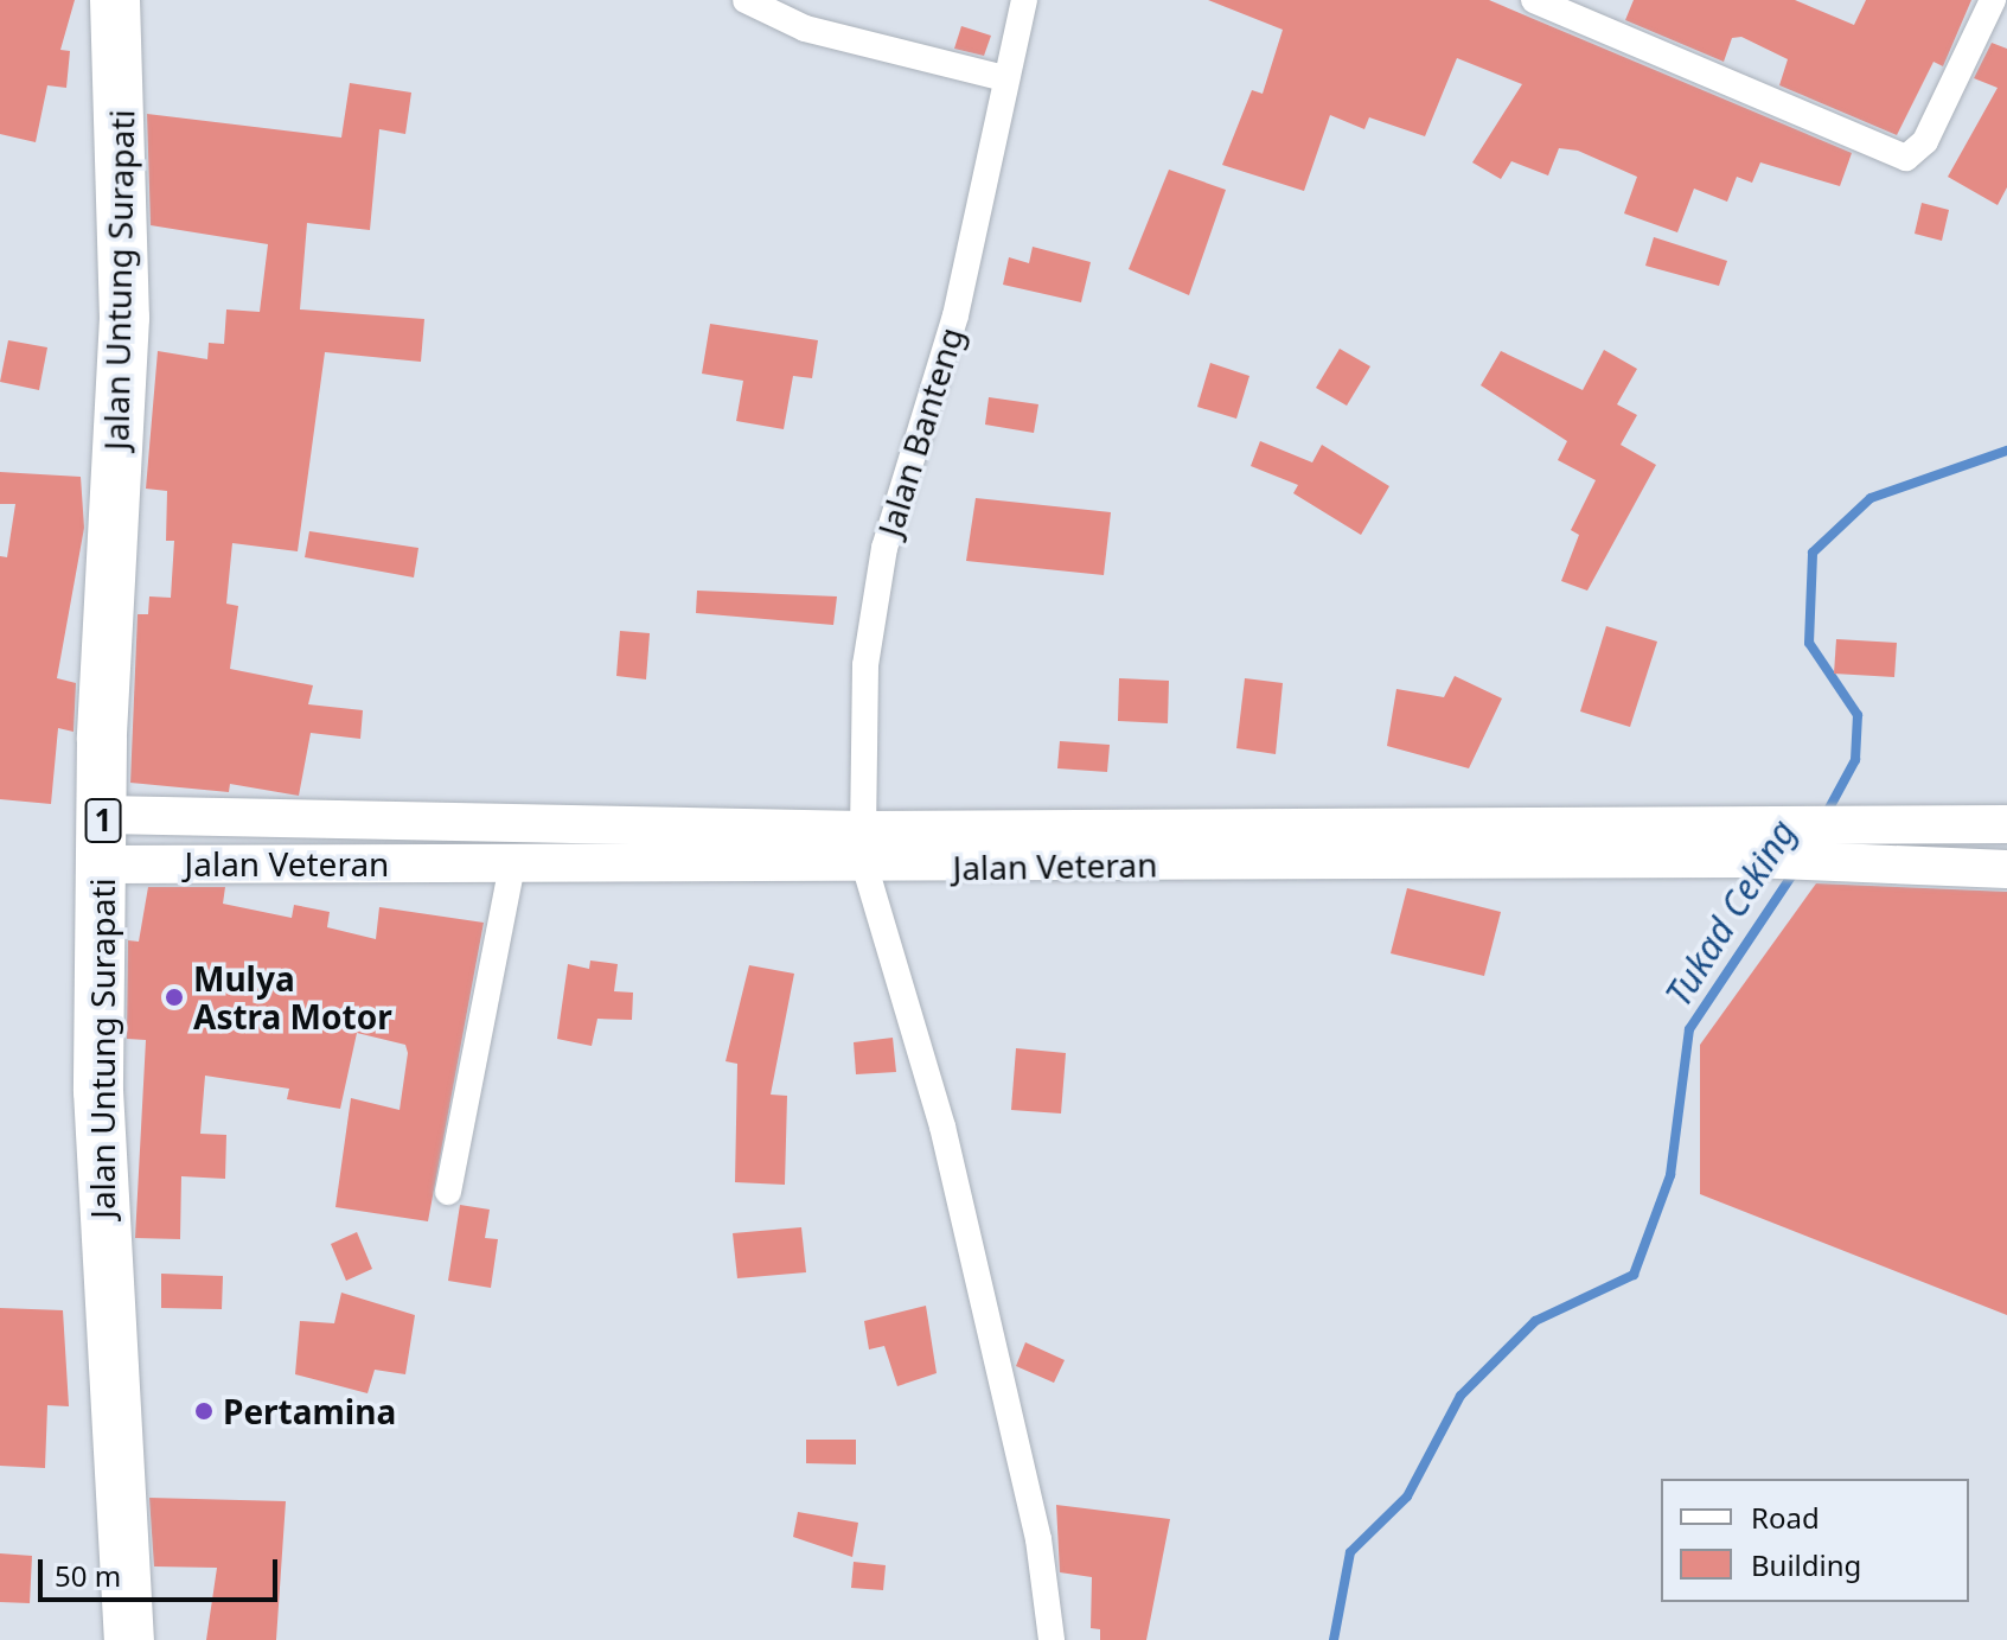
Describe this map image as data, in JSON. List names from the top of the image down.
{
  "streets": {
    "highway": ["Jalan Untung Surapati", "1"],
    "main road": ["Jalan Veteran"],
    "street": ["Jalan Banteng"]
  },
  "crossings": [
    ["Jalan Untung Surapati", "Jalan Veteran"],
    ["Jalan Banteng", "Jalan Veteran"]
  ],
  "water": ["Tukad Ceking"],
  "places": ["Mulya Astra Motor", "Pertamina"],
  "legend": ["Road", "Building"],
  "scale_bar": "50 m"
}
